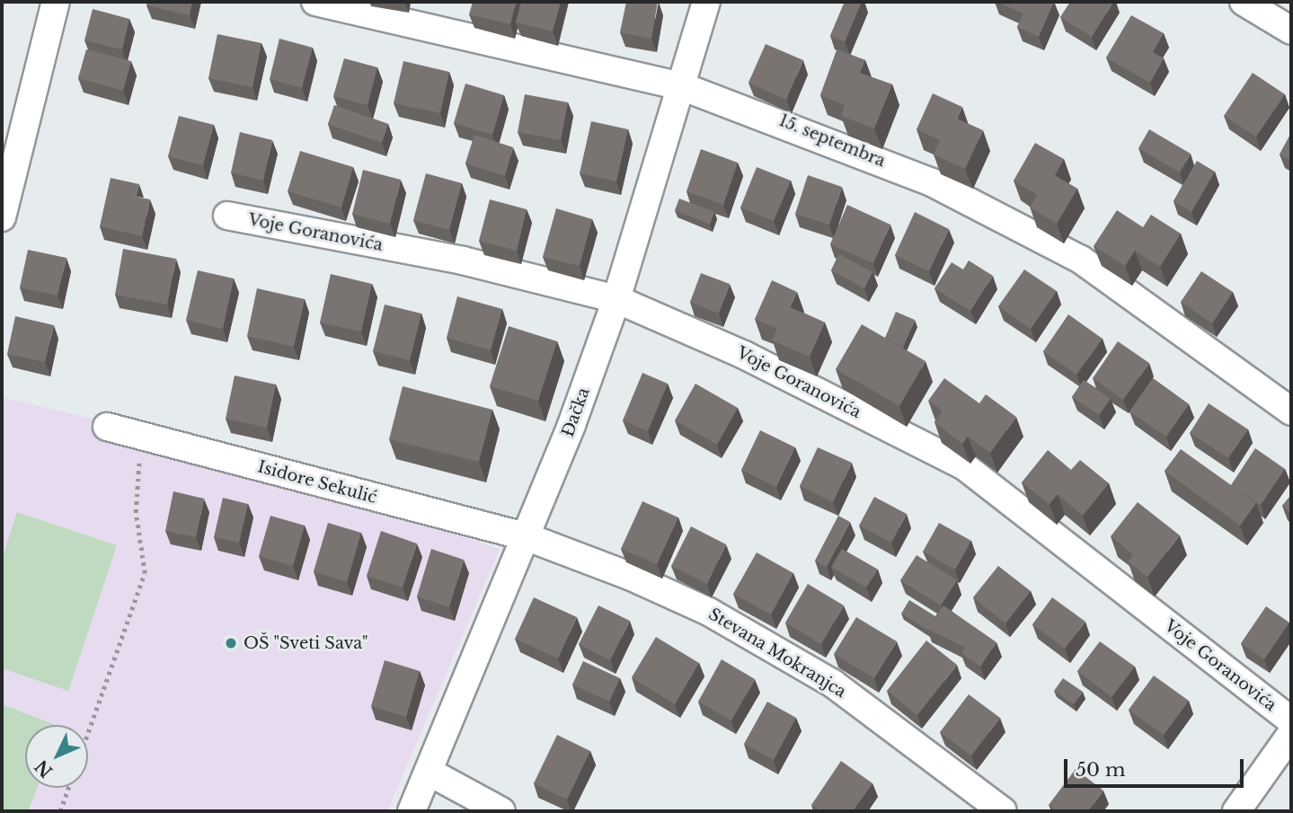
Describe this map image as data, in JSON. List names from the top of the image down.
{
  "streets": {
    "street": [
      "15. septembra",
      "Voje Goranovića",
      "Đačka",
      "Isidore Sekulić",
      "Stevana Mokranjca"
    ]
  },
  "crossings": [
    ["15. septembra", "Đačka"],
    ["Voje Goranovića", "Đačka"],
    ["Đačka", "Isidore Sekulić"],
    ["Đačka", "Stevana Mokranjca"],
    ["Isidore Sekulić", "Stevana Mokranjca"]
  ],
  "places": ["OŠ \"Sveti Sava\""],
  "scale_bar": "50 m",
  "north": "bottom left"
}
